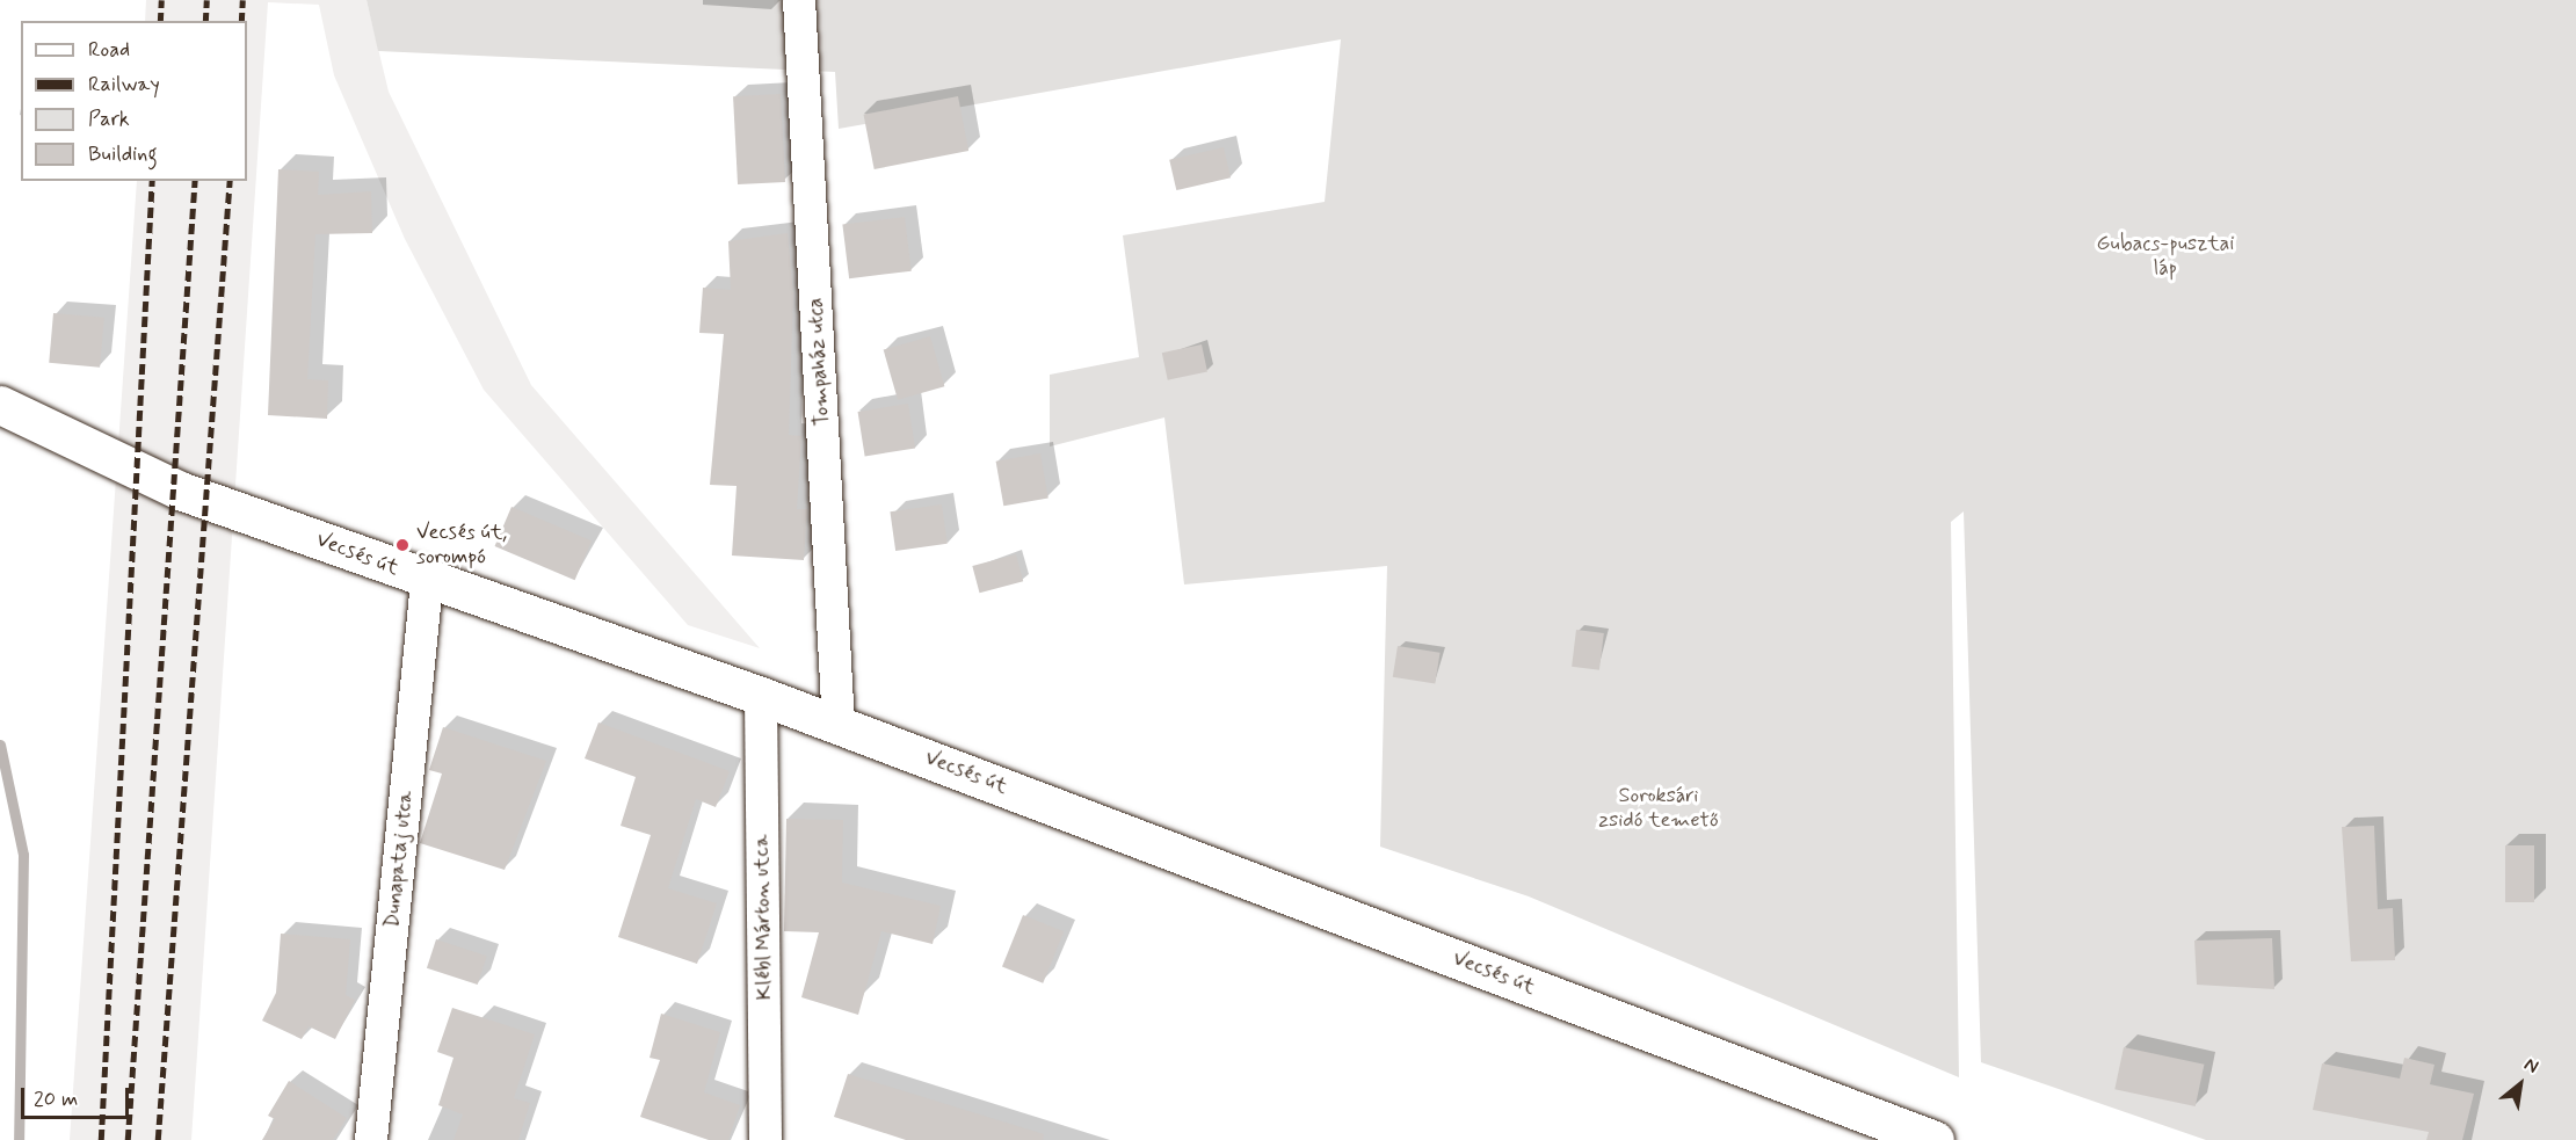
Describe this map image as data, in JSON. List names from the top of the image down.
{
  "streets": {
    "street": [
      "Tompaház utca",
      "Vecsés út",
      "Dunapataj utca",
      "Klébl Márton utca"
    ]
  },
  "crossings": [
    ["Tompaház utca", "Vecsés út"],
    ["Vecsés út", "Dunapataj utca"],
    ["Vecsés út", "Klébl Márton utca"]
  ],
  "parks": ["Gubacs-pusztai láp", "Soroksári zsidó temető"],
  "places": ["Vecsés út, sorompó"],
  "legend": [
    "Road",
    "Railway",
    "Park",
    "Building"
  ],
  "scale_bar": "20 m",
  "north": "top right"
}
